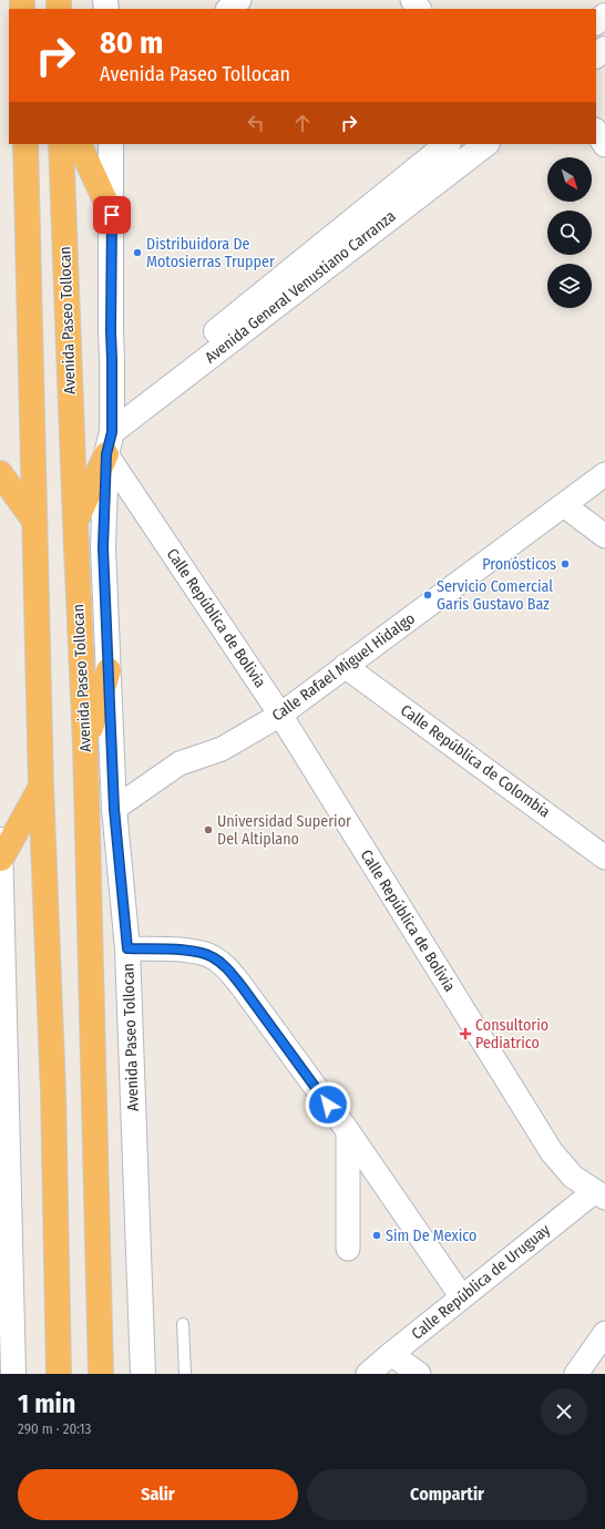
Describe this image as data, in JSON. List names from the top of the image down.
{
  "streets": {
    "highway": ["Avenida Paseo Tollocan"],
    "main road": ["Avenida General Venustiano Carranza"],
    "street": [
      "Calle República de Bolivia",
      "Calle Rafael Miguel Hidalgo",
      "Calle República de Colombia",
      "Calle República de Uruguay"
    ]
  },
  "crossings": [
    ["Avenida General Venustiano Carranza", "Avenida Paseo Tollocan"],
    ["Avenida General Venustiano Carranza", "Calle República de Bolivia"],
    ["Avenida Paseo Tollocan", "Calle República de Bolivia"],
    ["Avenida Paseo Tollocan", "Calle Rafael Miguel Hidalgo"],
    ["Calle República de Bolivia", "Calle Rafael Miguel Hidalgo"],
    ["Calle República de Bolivia", "Calle República de Uruguay"],
    ["Calle Rafael Miguel Hidalgo", "Calle República de Colombia"]
  ],
  "places": {
    "other": [
      "Distribuidora De Motosierras Trupper",
      "Pronósticos",
      "Servicio Comercial Garis Gustavo Baz",
      "Universidad Superior Del Altiplano",
      "Sim De Mexico"
    ],
    "health": ["Consultorio Pediatrico"]
  },
  "north": "bottom right",
  "page": {
    "turn": ["80 m", "Avenida Paseo Tollocan"],
    "heading": ["1 min", "290 m · 20:13"],
    "buttons": ["Salir", "Compartir"]
  }
}
